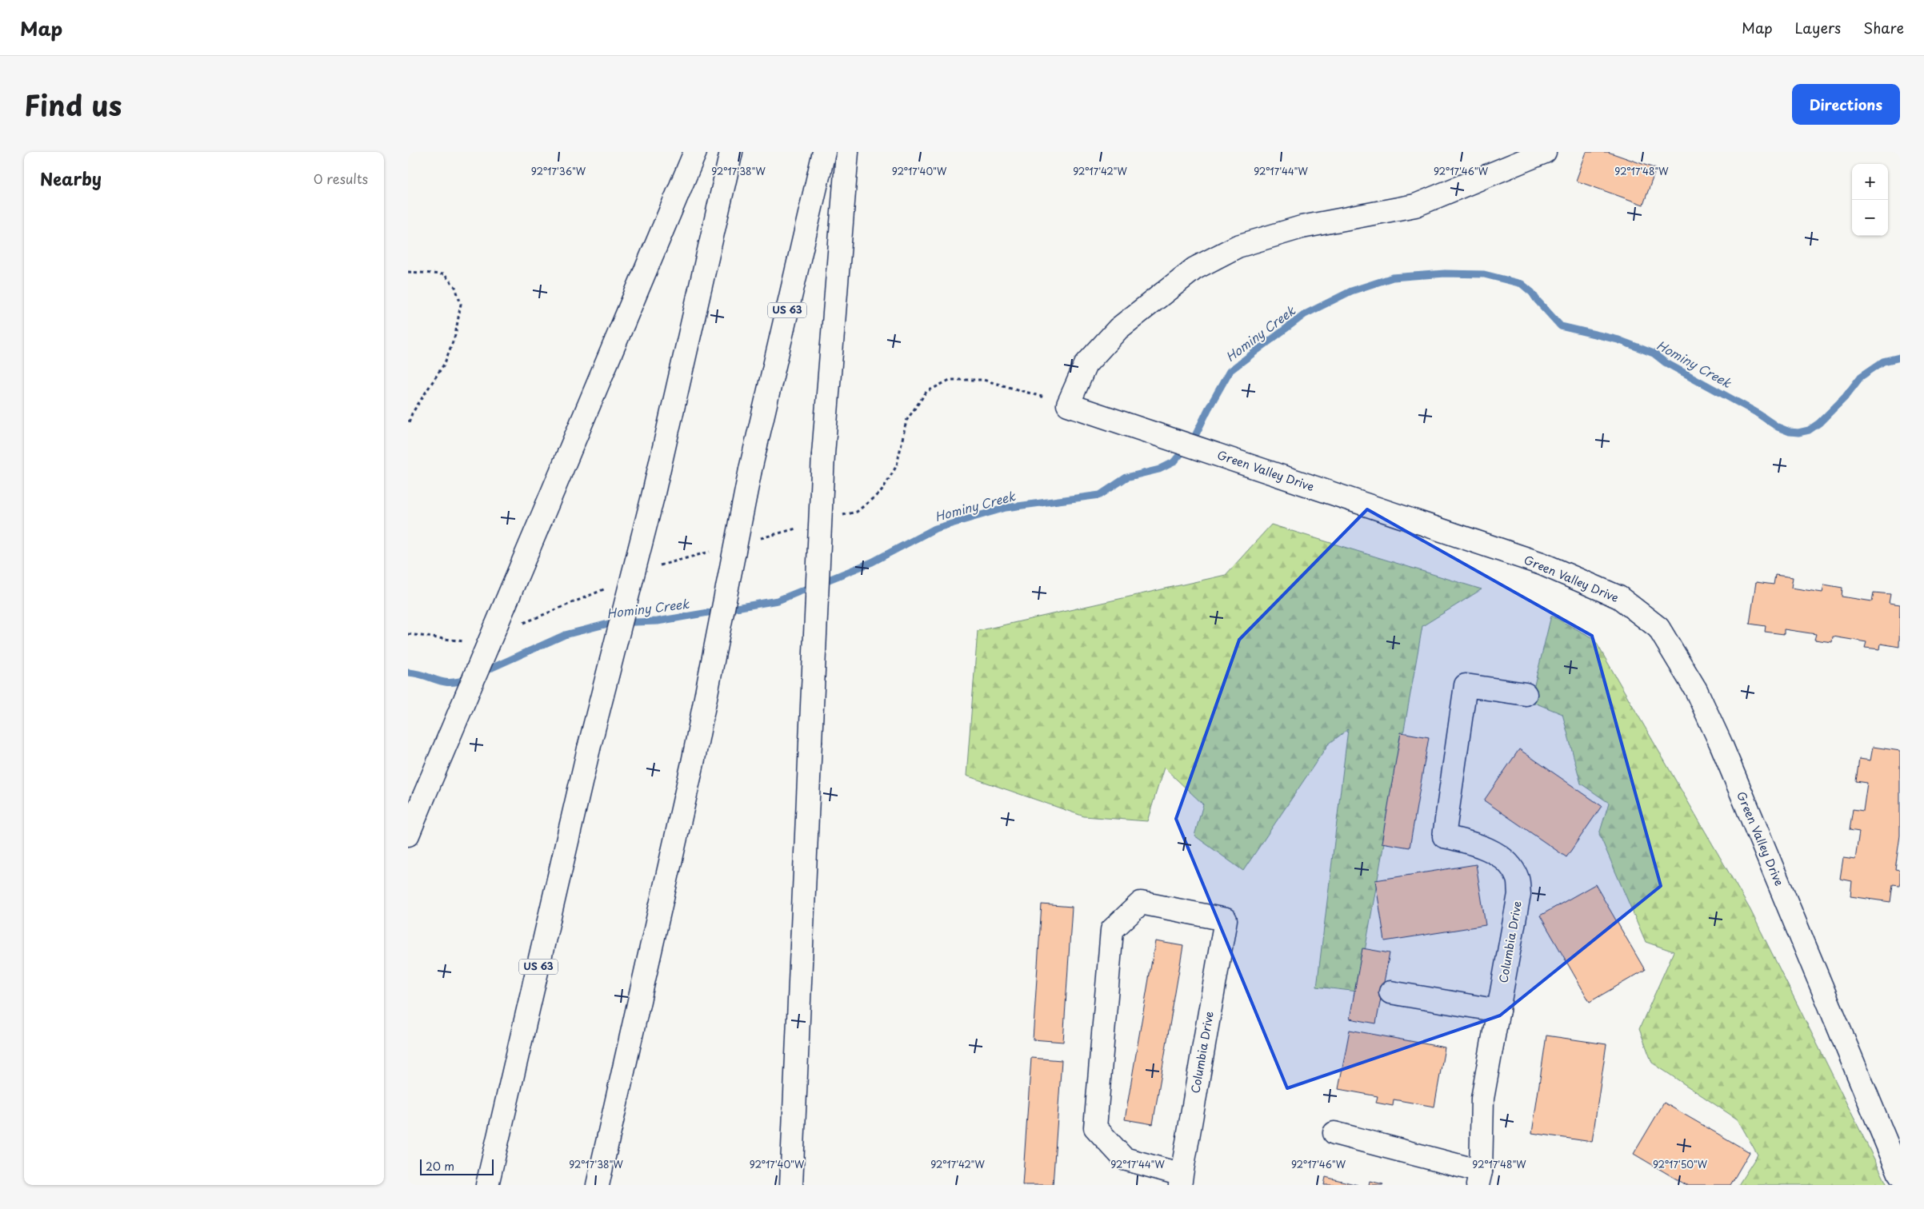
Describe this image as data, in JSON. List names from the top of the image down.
{
  "streets": {
    "main road": ["US 63", "Green Valley Drive", "Columbia Drive"]
  },
  "water": ["Hominy Creek"],
  "scale_bar": "20 m",
  "page": {
    "header": "Map",
    "nav": ["Map", "Layers", "Share"],
    "title": "Find us",
    "buttons": "Directions",
    "heading": ["Nearby", "0 results"],
    "map_buttons": ["+", "−"],
    "scale": "20 m"
  },
  "coordinates": [
    "92°17'36\"W",
    "92°17'38\"W",
    "92°17'40\"W",
    "92°17'42\"W",
    "92°17'44\"W",
    "92°17'46\"W",
    "92°17'48\"W",
    "92°17'50\"W"
  ]
}
